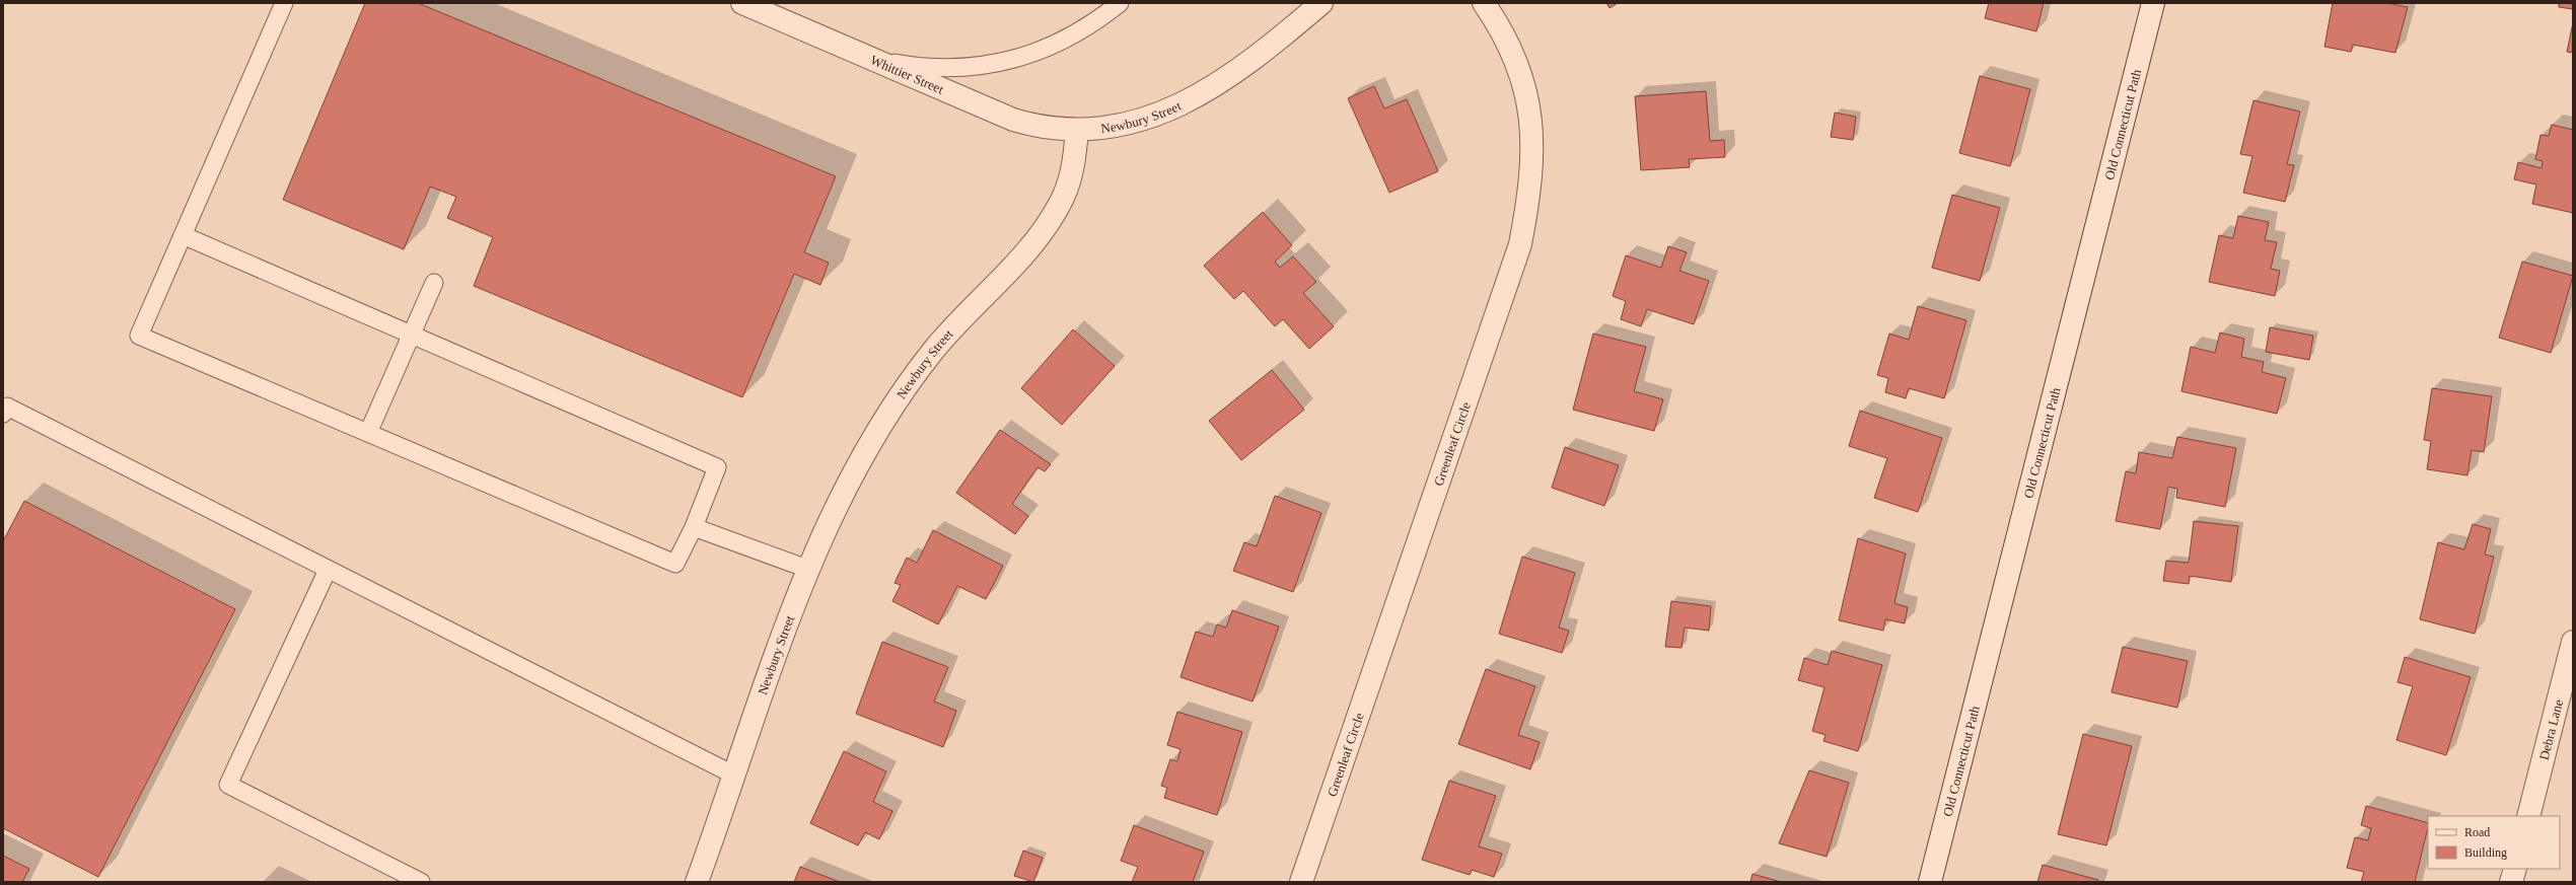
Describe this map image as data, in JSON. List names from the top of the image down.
{
  "streets": {
    "street": [
      "Whittier Street",
      "Newbury Street",
      "Old Connecticut Path",
      "Greenleaf Circle",
      "Debra Lane"
    ]
  },
  "crossings": [
    ["Whittier Street", "Newbury Street"]
  ],
  "legend": ["Road", "Building"]
}
